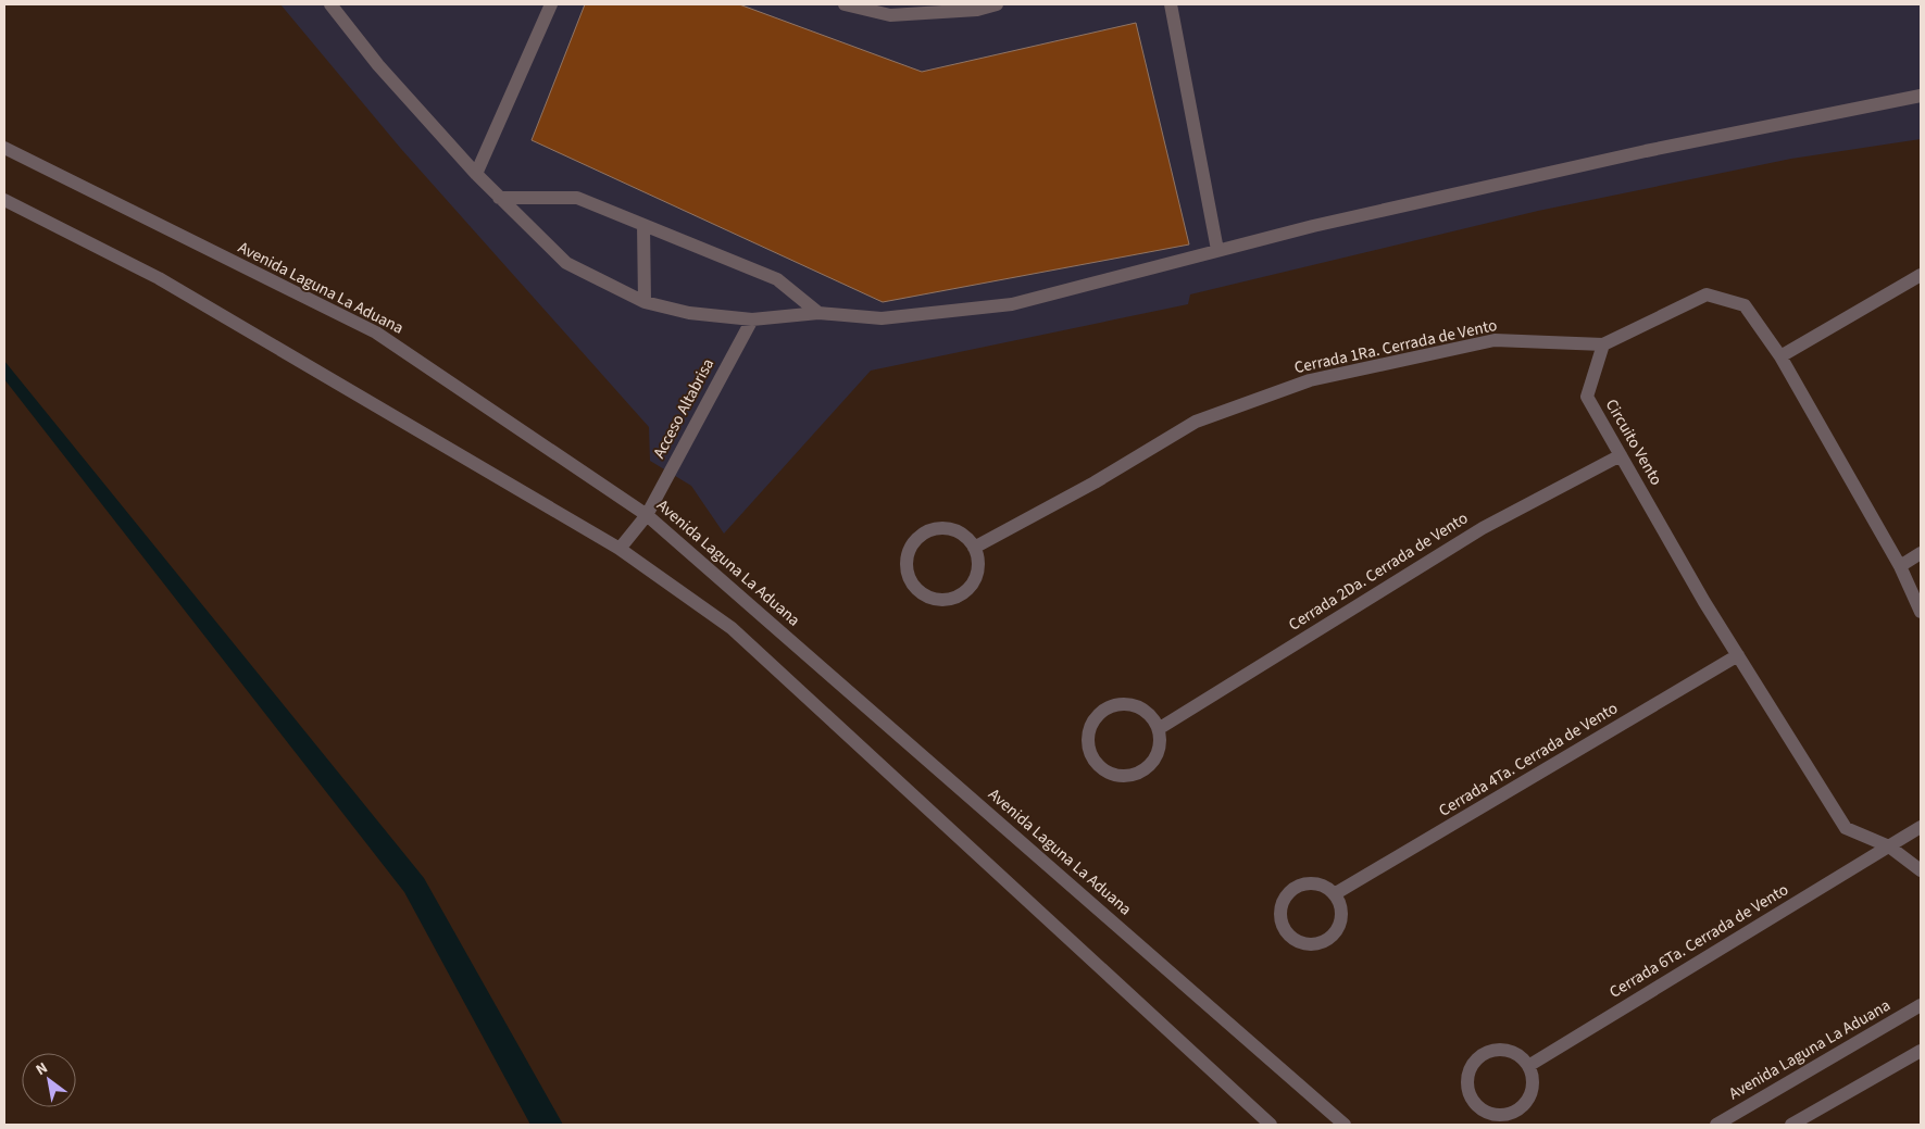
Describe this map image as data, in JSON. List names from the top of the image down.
{
  "streets": {
    "street": [
      "Avenida Laguna La Aduana",
      "Cerrada 1Ra. Cerrada de Vento",
      "Acceso Altabrisa",
      "Circuito Vento",
      "Cerrada 2Da. Cerrada de Vento",
      "Cerrada 4Ta. Cerrada de Vento",
      "Cerrada 6Ta. Cerrada de Vento"
    ]
  },
  "crossings": [
    ["Avenida Laguna La Aduana", "Acceso Altabrisa"],
    ["Cerrada 1Ra. Cerrada de Vento", "Circuito Vento"],
    ["Circuito Vento", "Cerrada 2Da. Cerrada de Vento"],
    ["Circuito Vento", "Cerrada 4Ta. Cerrada de Vento"],
    ["Circuito Vento", "Cerrada 6Ta. Cerrada de Vento"]
  ],
  "north": "top left"
}
